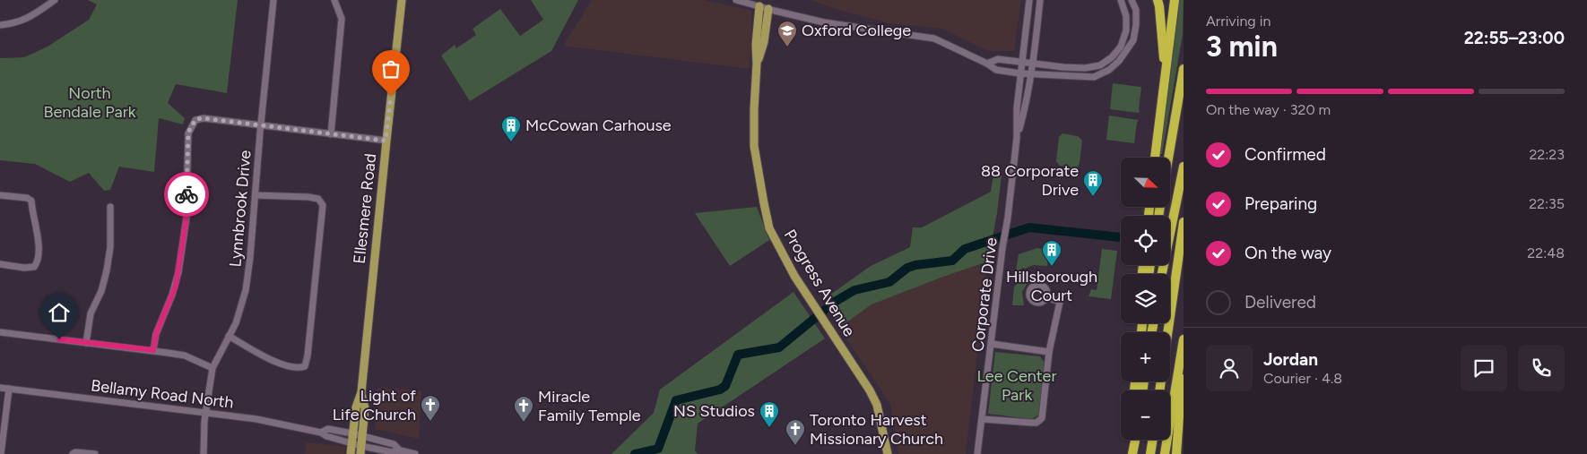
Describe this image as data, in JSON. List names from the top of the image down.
{
  "streets": {
    "main road": ["Ellesmere Road", "Progress Avenue"],
    "street": ["Lynnbrook Drive", "Corporate Drive", "Bellamy Road North"]
  },
  "crossings": [
    ["Lynnbrook Drive", "Bellamy Road North"],
    ["Ellesmere Road", "Bellamy Road North"]
  ],
  "parks": ["North Bendale Park", "Lee Center Park"],
  "places": {
    "school or university": ["Oxford College"],
    "building": [
      "McCowan Carhouse",
      "88 Corporate Drive",
      "Hillsborough Court",
      "NS Studios"
    ],
    "church": ["Light of Life Church", "Miracle Family Temple", "Toronto Harvest Missionary Church"]
  },
  "north": "bottom right",
  "page": {
    "heading": ["3 min", "Arriving in", "22:55–23:00"],
    "panel": ["Jordan", "Courier · 4.8"],
    "bar": "On the way · 320 m",
    "list": [
      ["Confirmed", "22:23"],
      ["Preparing", "22:35"],
      ["On the way", "22:48"],
      "Delivered"
    ],
    "map_buttons": ["+", "−"]
  }
}
